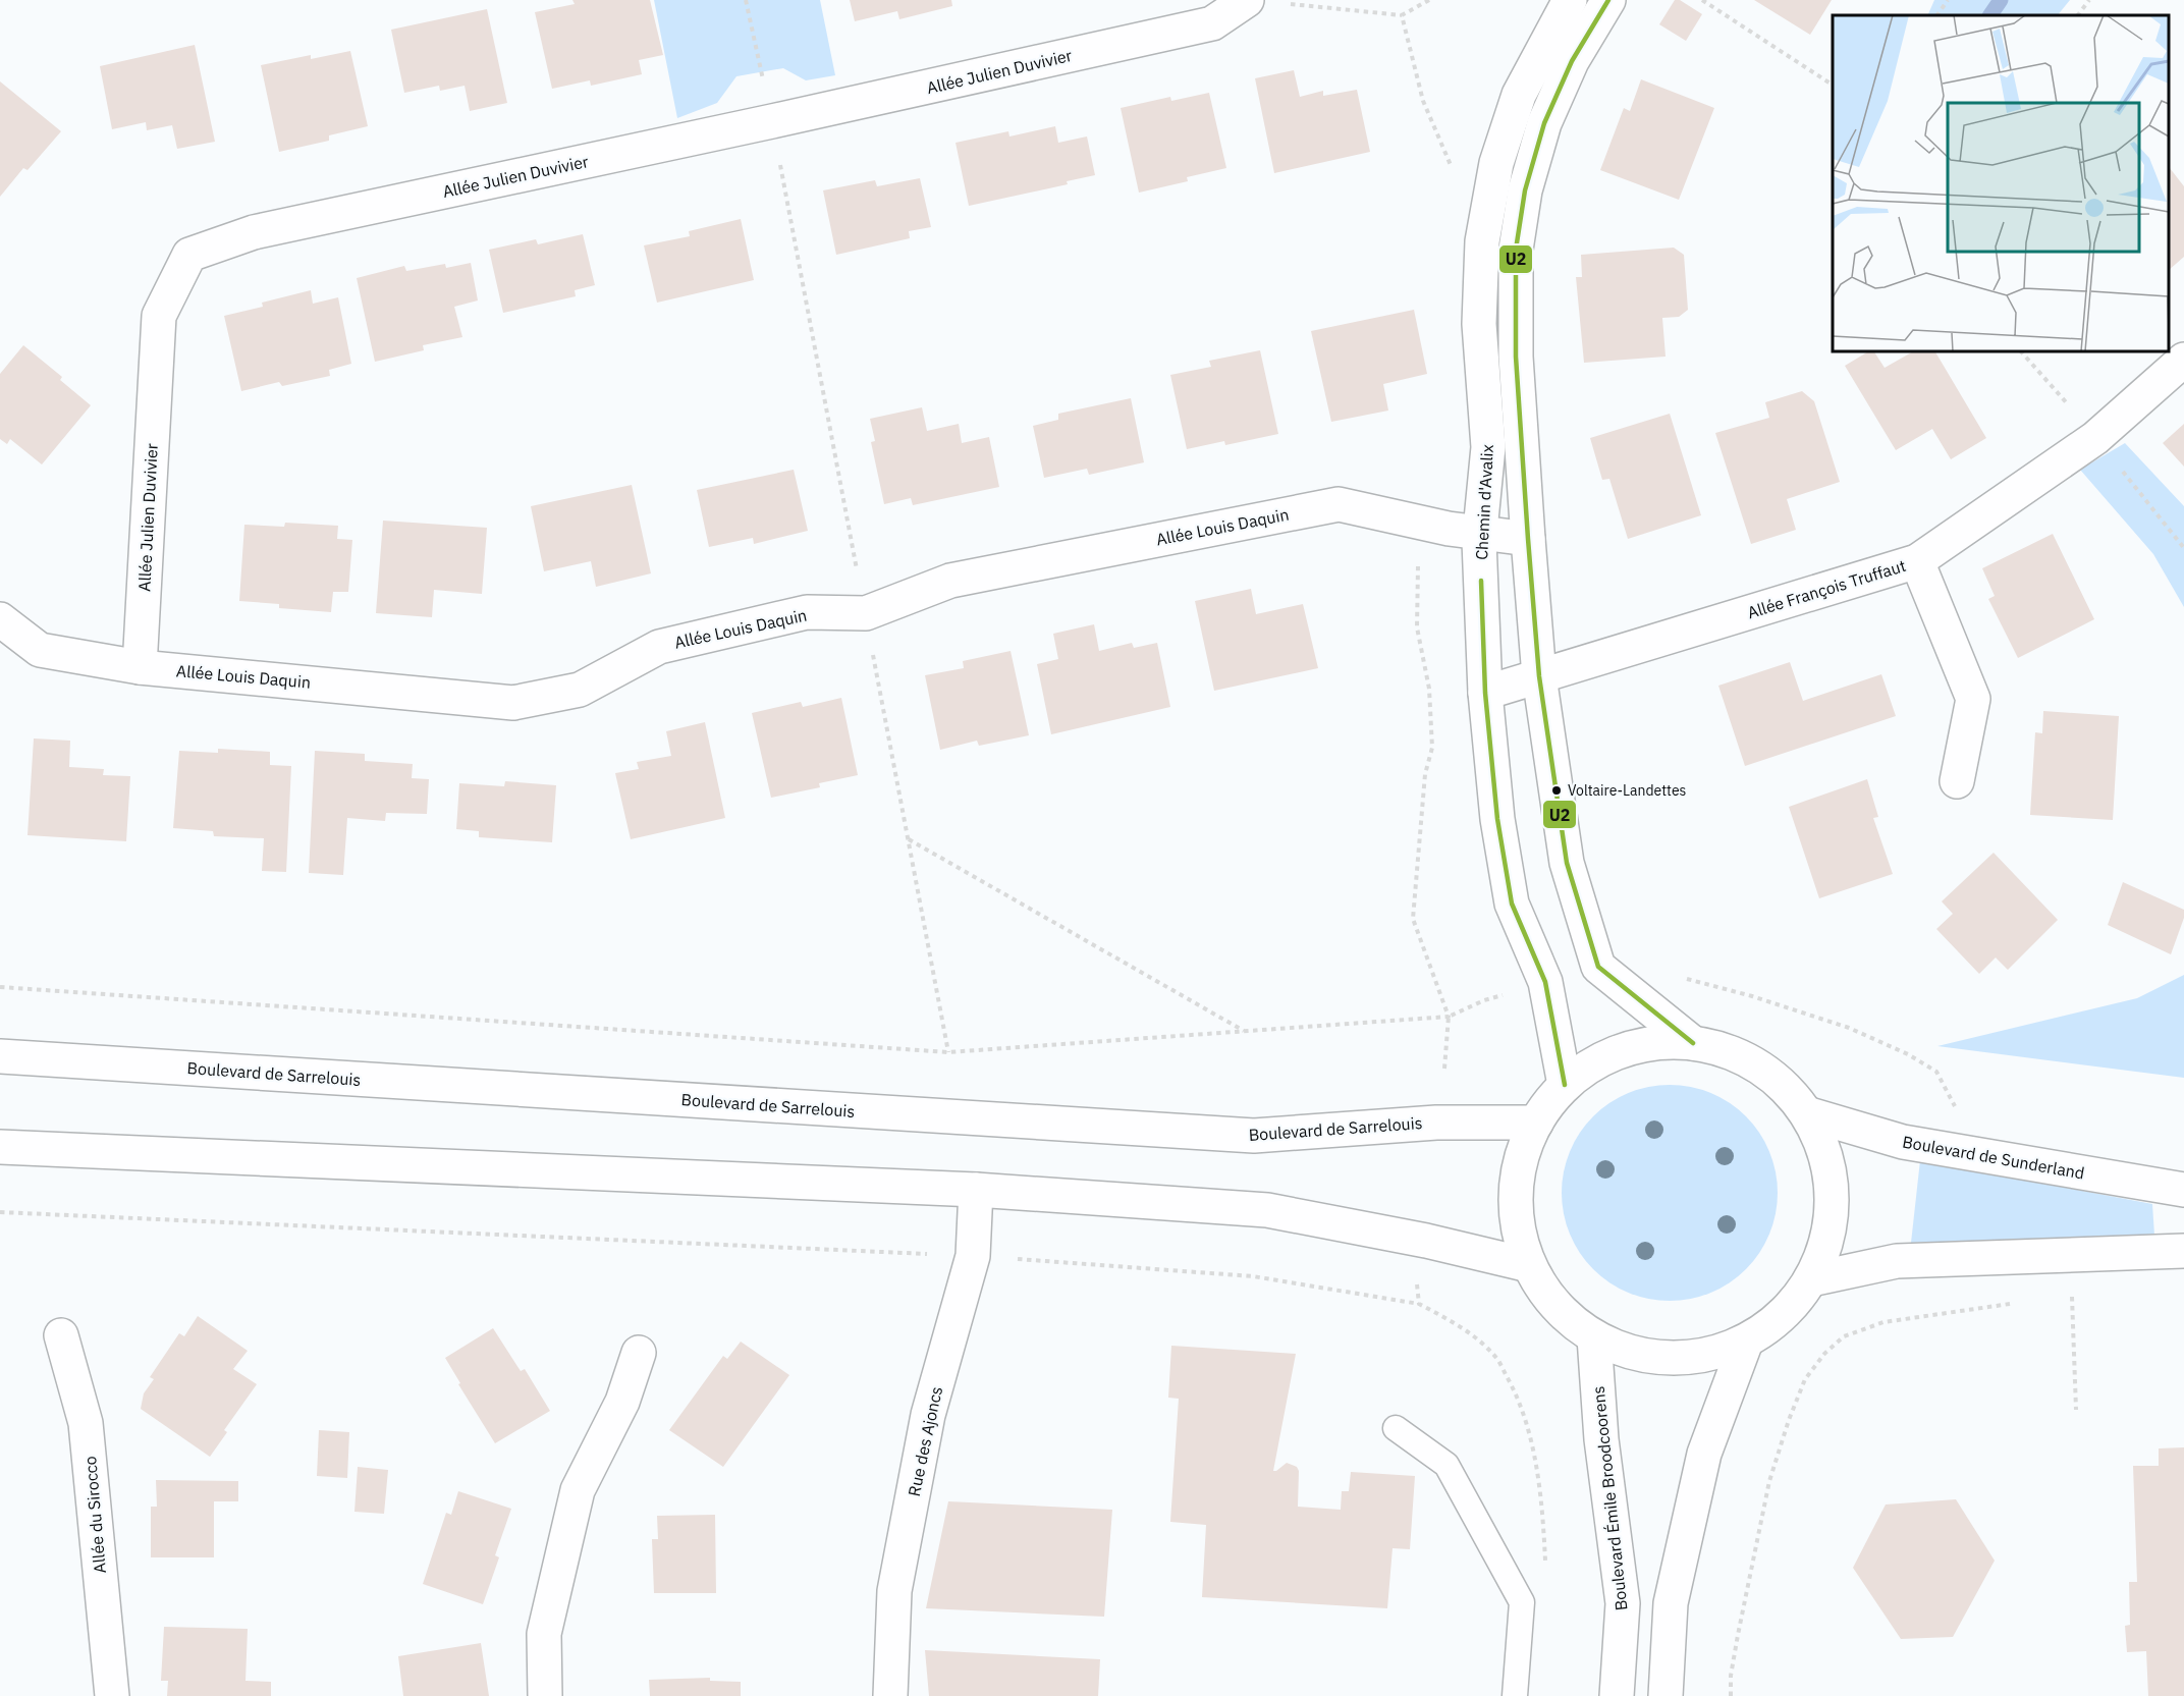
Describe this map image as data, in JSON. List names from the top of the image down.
{
  "streets": {
    "street": [
      "Allée Julien Duvivier",
      "Chemin d'Avalix",
      "Allée Louis Daquin",
      "Allée François Truffaut",
      "Boulevard de Sarrelouis",
      "Boulevard de Sunderland",
      "Rue des Ajoncs",
      "Boulevard Émile Broodcoorens",
      "Allée du Sirocco"
    ]
  },
  "crossings": [
    ["Allée Julien Duvivier", "Allée Louis Daquin"],
    ["Chemin d'Avalix", "Allée Louis Daquin"],
    ["Chemin d'Avalix", "Allée François Truffaut"]
  ],
  "places": ["Voltaire-Landettes"],
  "lines": ["transit line U2"]
}
